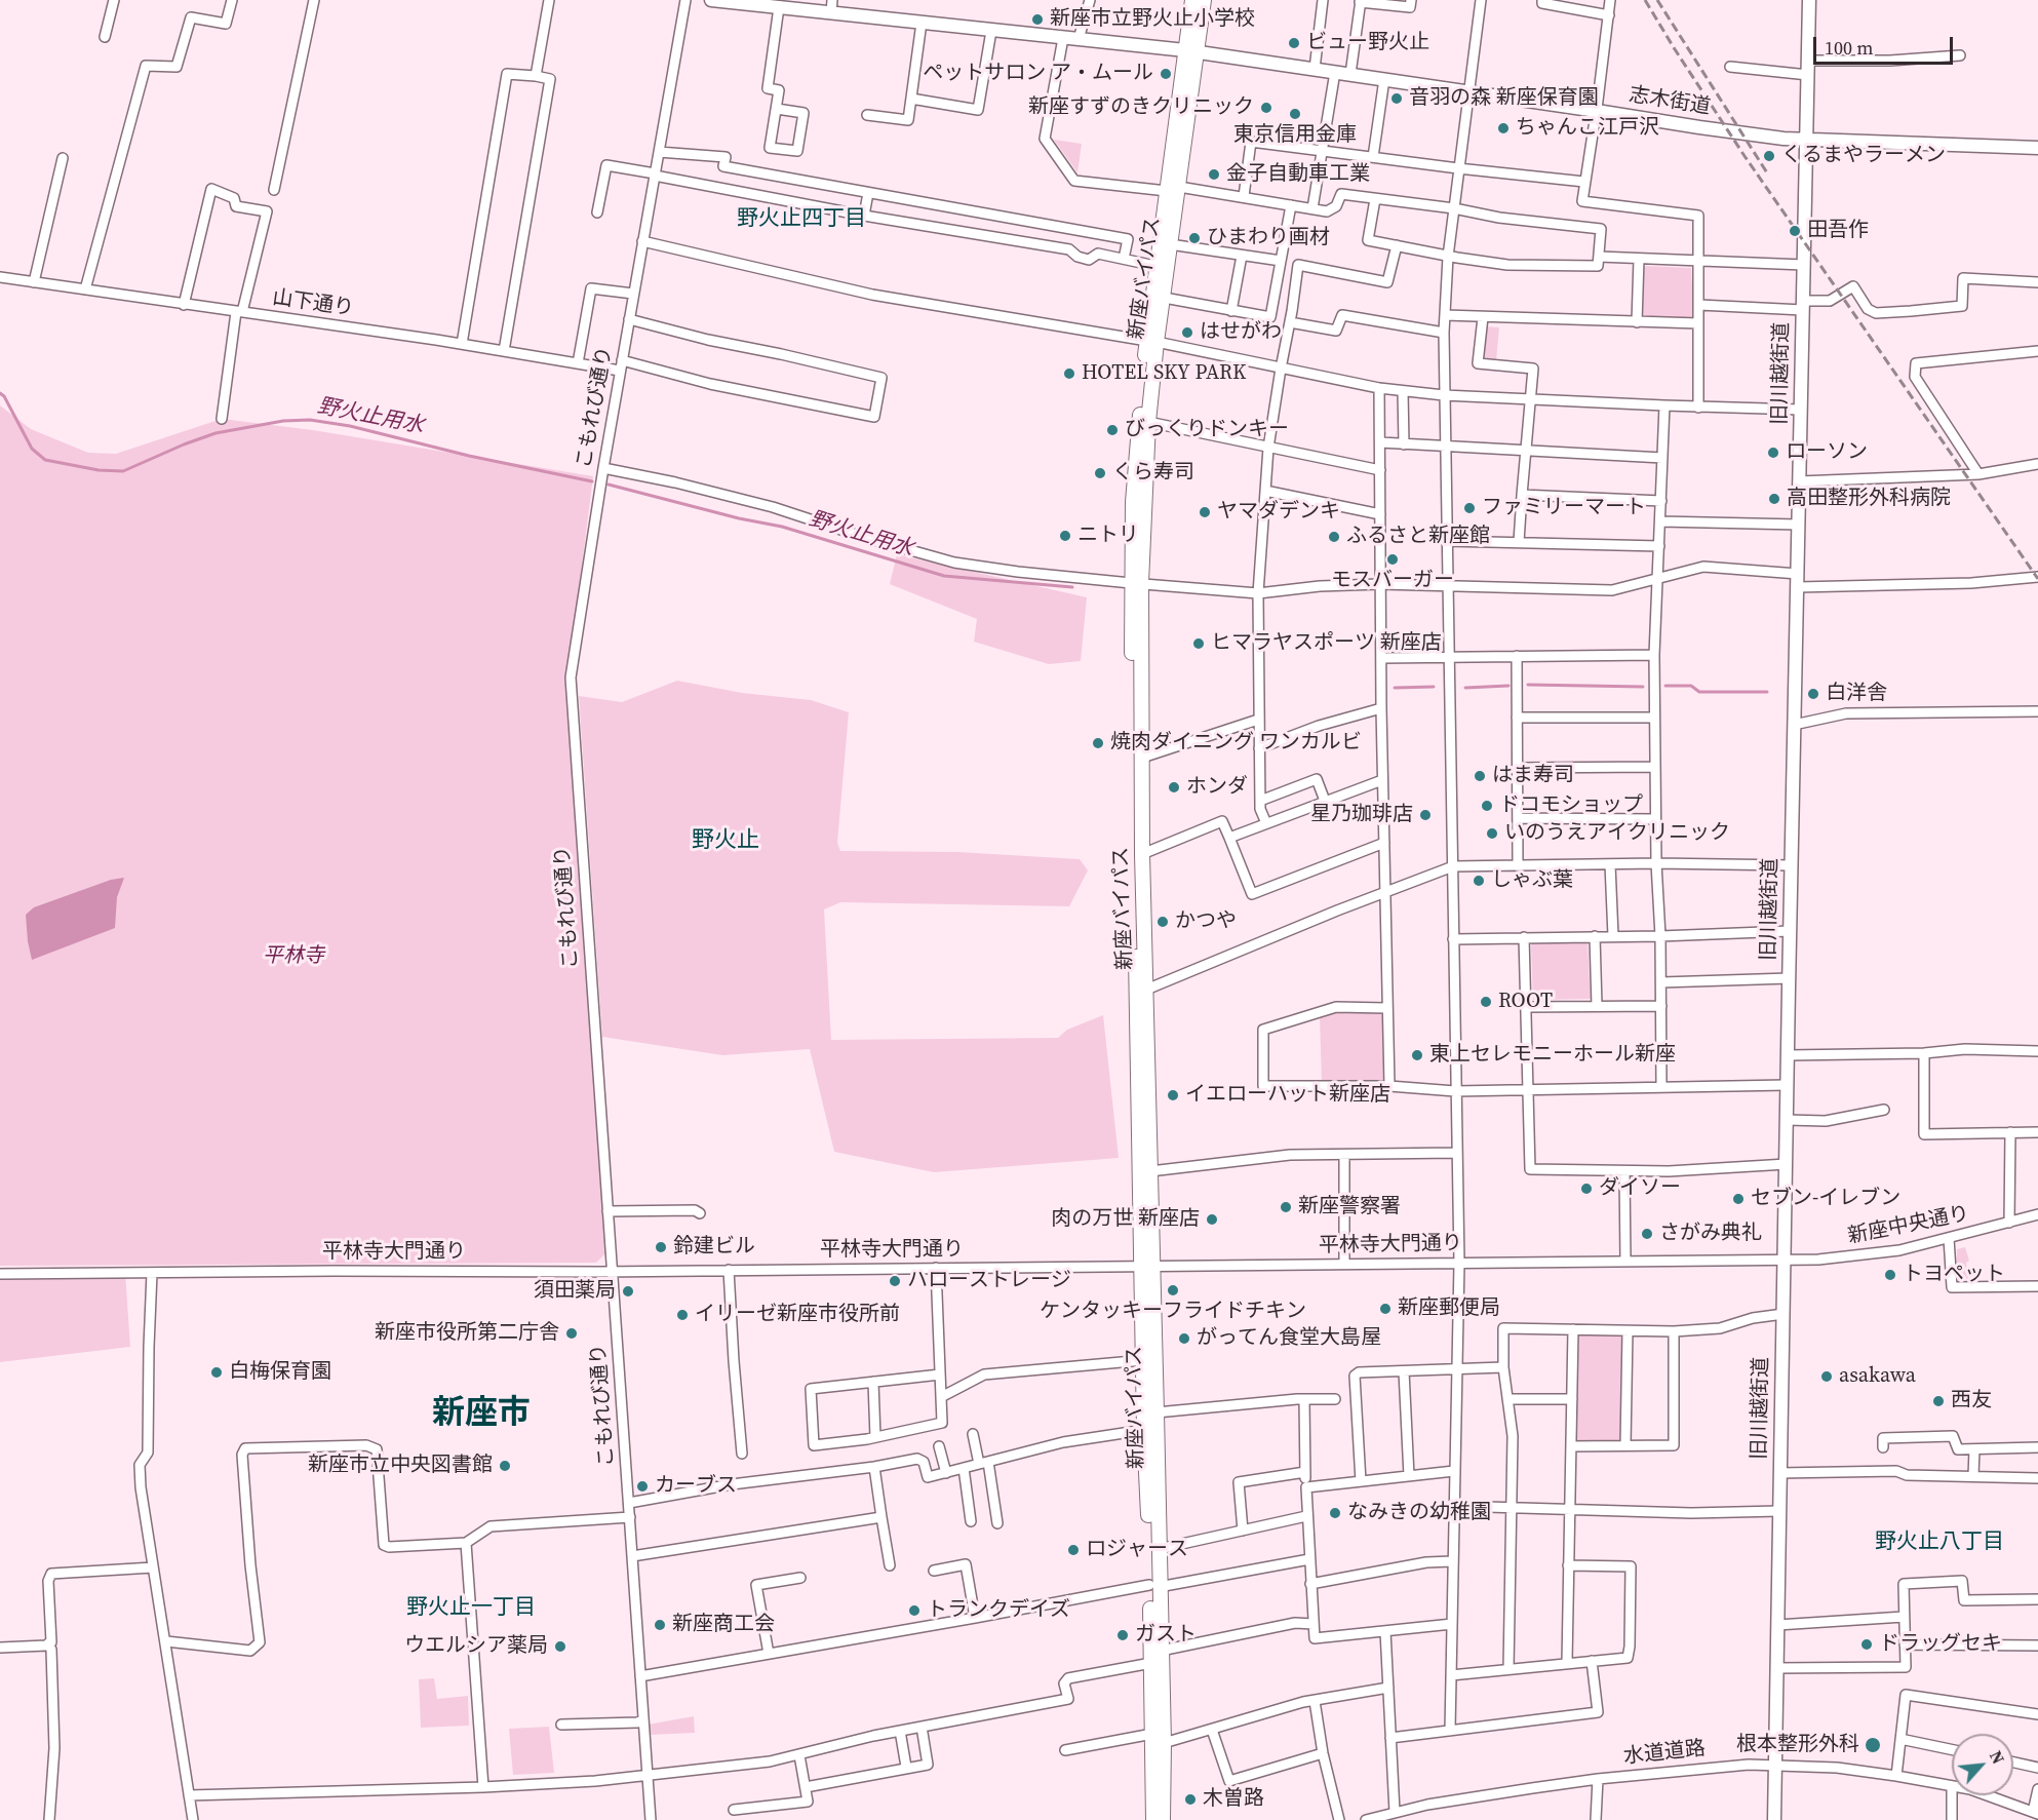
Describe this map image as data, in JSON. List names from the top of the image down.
{
  "streets": {
    "highway": ["新座バイパス"],
    "main road": ["志木街道", "旧川越街道"],
    "street": [
      "山下通り",
      "こもれび通り",
      "新座中央通り",
      "平林寺大門通り",
      "水道道路"
    ]
  },
  "crossings": [
    ["志木街道", "新座バイパス"],
    ["志木街道", "旧川越街道"],
    ["新座バイパス", "平林寺大門通り"],
    ["山下通り", "こもれび通り"],
    ["旧川越街道", "新座中央通り"],
    ["旧川越街道", "平林寺大門通り"],
    ["旧川越街道", "水道道路"],
    ["こもれび通り", "平林寺大門通り"],
    ["新座中央通り", "平林寺大門通り"]
  ],
  "districts": [
    "野火止四丁目",
    "野火止",
    "新座市",
    "野火止八丁目",
    "野火止一丁目"
  ],
  "water": ["野火止用水"],
  "parks": ["平林寺"],
  "places": [
    "新座市立野火止小学校",
    "ビュー野火止",
    "ペットサロン ア・ムール",
    "音羽の森 新座保育園",
    "新座すずのきクリニック",
    "東京信用金庫",
    "ちゃんこ江戸沢",
    "くるまやラーメン",
    "金子自動車工業",
    "田吾作",
    "ひまわり画材",
    "はせがわ",
    "HOTEL SKY PARK",
    "びっくりドンキー",
    "ローソン",
    "くら寿司",
    "高田整形外科病院",
    "ファミリーマート",
    "ヤマダデンキ",
    "ニトリ",
    "ふるさと新座館",
    "モスバーガー",
    "ヒマラヤスポーツ 新座店",
    "白洋舎",
    "焼肉ダイニング ワンカルビ",
    "はま寿司",
    "ホンダ",
    "ドコモショップ",
    "星乃珈琲店",
    "いのうえアイクリニック",
    "しゃぶ葉",
    "かつや",
    "ROOT",
    "東上セレモニーホール新座",
    "イエローハット新座店",
    "ダイソー",
    "セブン-イレブン",
    "新座警察署",
    "肉の万世 新座店",
    "さがみ典礼",
    "鈴建ビル",
    "トヨペット",
    "ハローストレージ",
    "ケンタッキーフライドチキン",
    "須田薬局",
    "新座郵便局",
    "イリーゼ新座市役所前",
    "新座市役所第二庁舎",
    "がってん食堂大島屋",
    "白梅保育園",
    "asakawa",
    "西友",
    "新座市立中央図書館",
    "カーブス",
    "なみきの幼稚園",
    "ロジャース",
    "トランクデイズ",
    "新座商工会",
    "ガスト",
    "ドラッグセキ",
    "ウエルシア薬局",
    "根本整形外科",
    "木曽路"
  ],
  "scale_bar": "100 m",
  "north": "top right"
}
